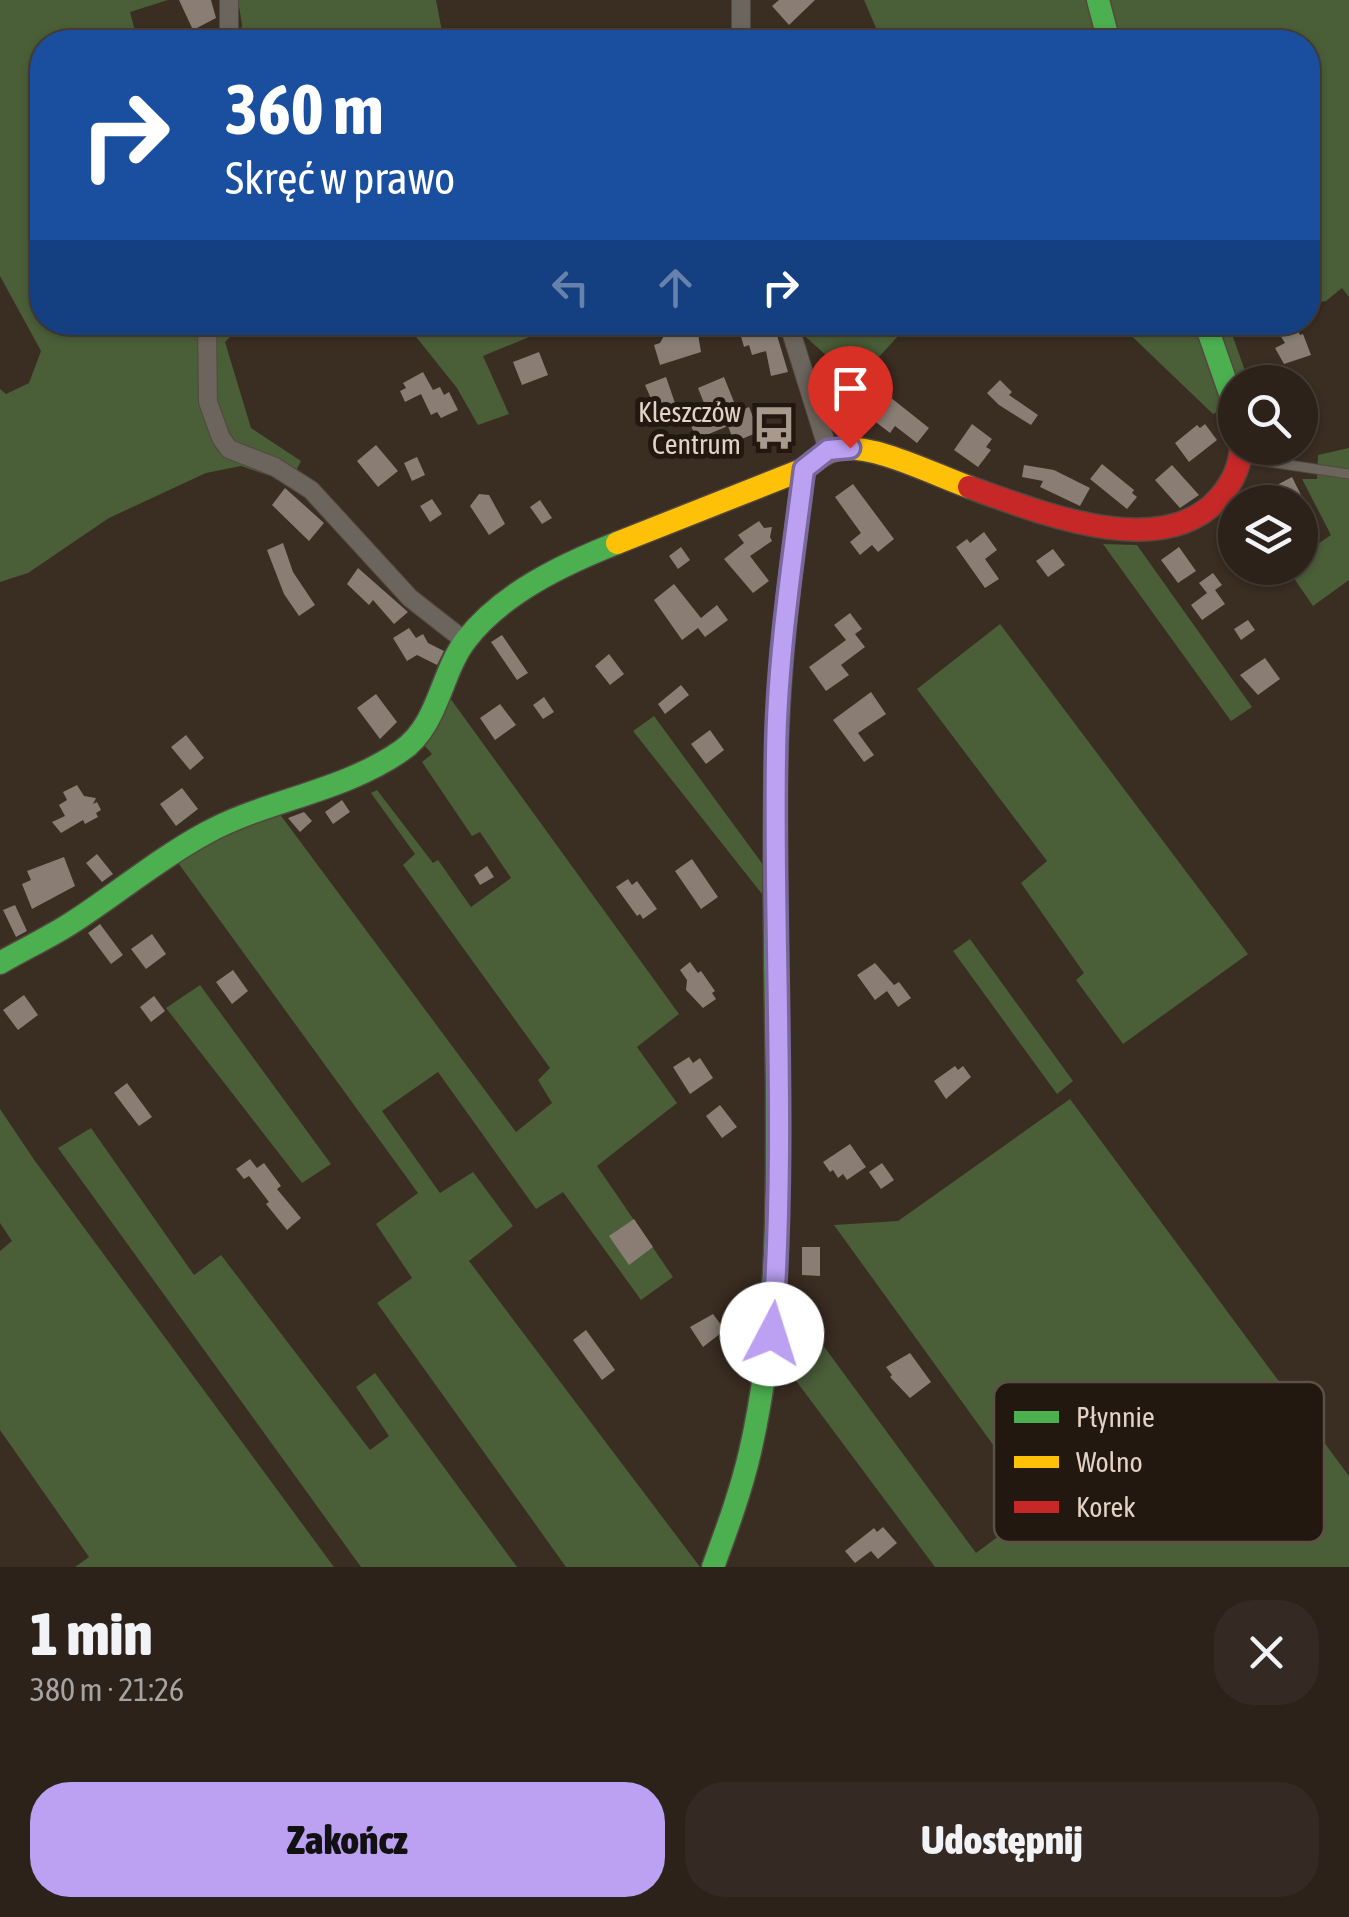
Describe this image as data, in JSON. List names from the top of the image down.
{
  "places": {
    "bus stop": ["Kleszczów Centrum"]
  },
  "legend": ["Płynnie", "Wolno", "Korek"],
  "page": {
    "turn": ["360 m", "Skręć w prawo"],
    "heading": ["1 min", "380 m · 21:26"],
    "buttons": ["Zakończ", "Udostępnij"]
  }
}
